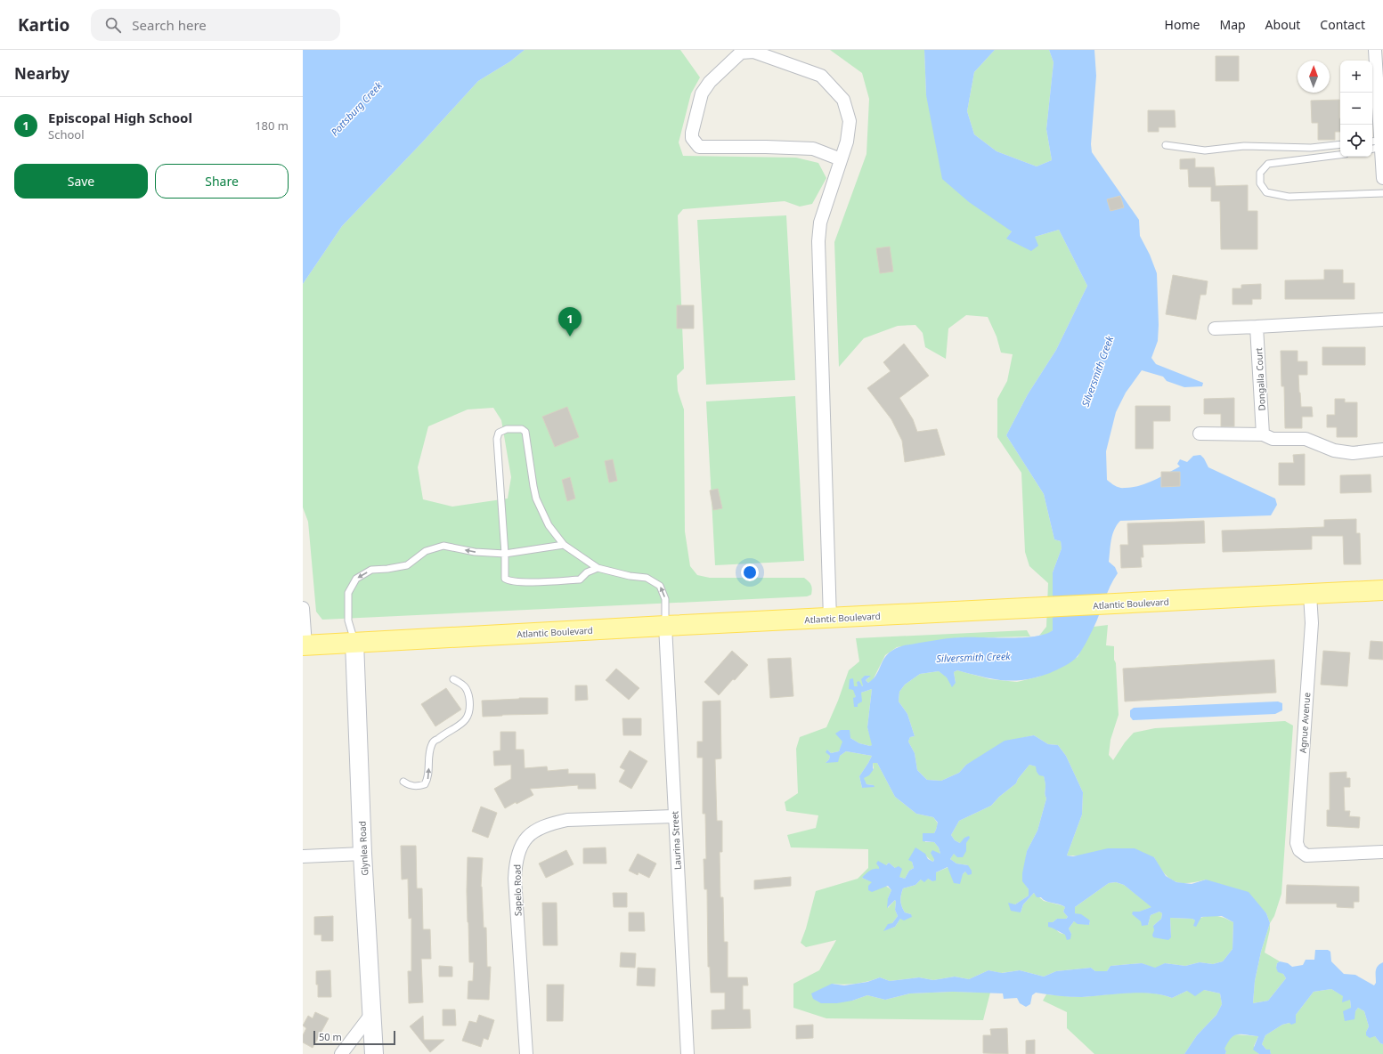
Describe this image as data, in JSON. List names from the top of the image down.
{
  "streets": {
    "main road": ["Atlantic Boulevard"],
    "street": [
      "Dongalla Court",
      "Agnue Avenue",
      "Laurina Street",
      "Glynlea Road",
      "Sapelo Road"
    ]
  },
  "crossings": [
    ["Atlantic Boulevard", "Agnue Avenue"],
    ["Atlantic Boulevard", "Laurina Street"],
    ["Atlantic Boulevard", "Glynlea Road"],
    ["Laurina Street", "Sapelo Road"]
  ],
  "water": ["Pottsburg Creek", "Silversmith Creek"],
  "scale_bar": "50 m",
  "north": "top",
  "page": {
    "header": "Kartio",
    "search": "Search here",
    "nav": [
      "Home",
      "Map",
      "About",
      "Contact"
    ],
    "heading": "Nearby",
    "map_buttons": ["+", "−"],
    "list": [
      {
        "mark": "1",
        "name": "Episcopal High School",
        "note": "School",
        "value": "180 m"
      }
    ],
    "buttons": ["Save", "Share"],
    "pins": "1",
    "scale": "50 m"
  }
}
